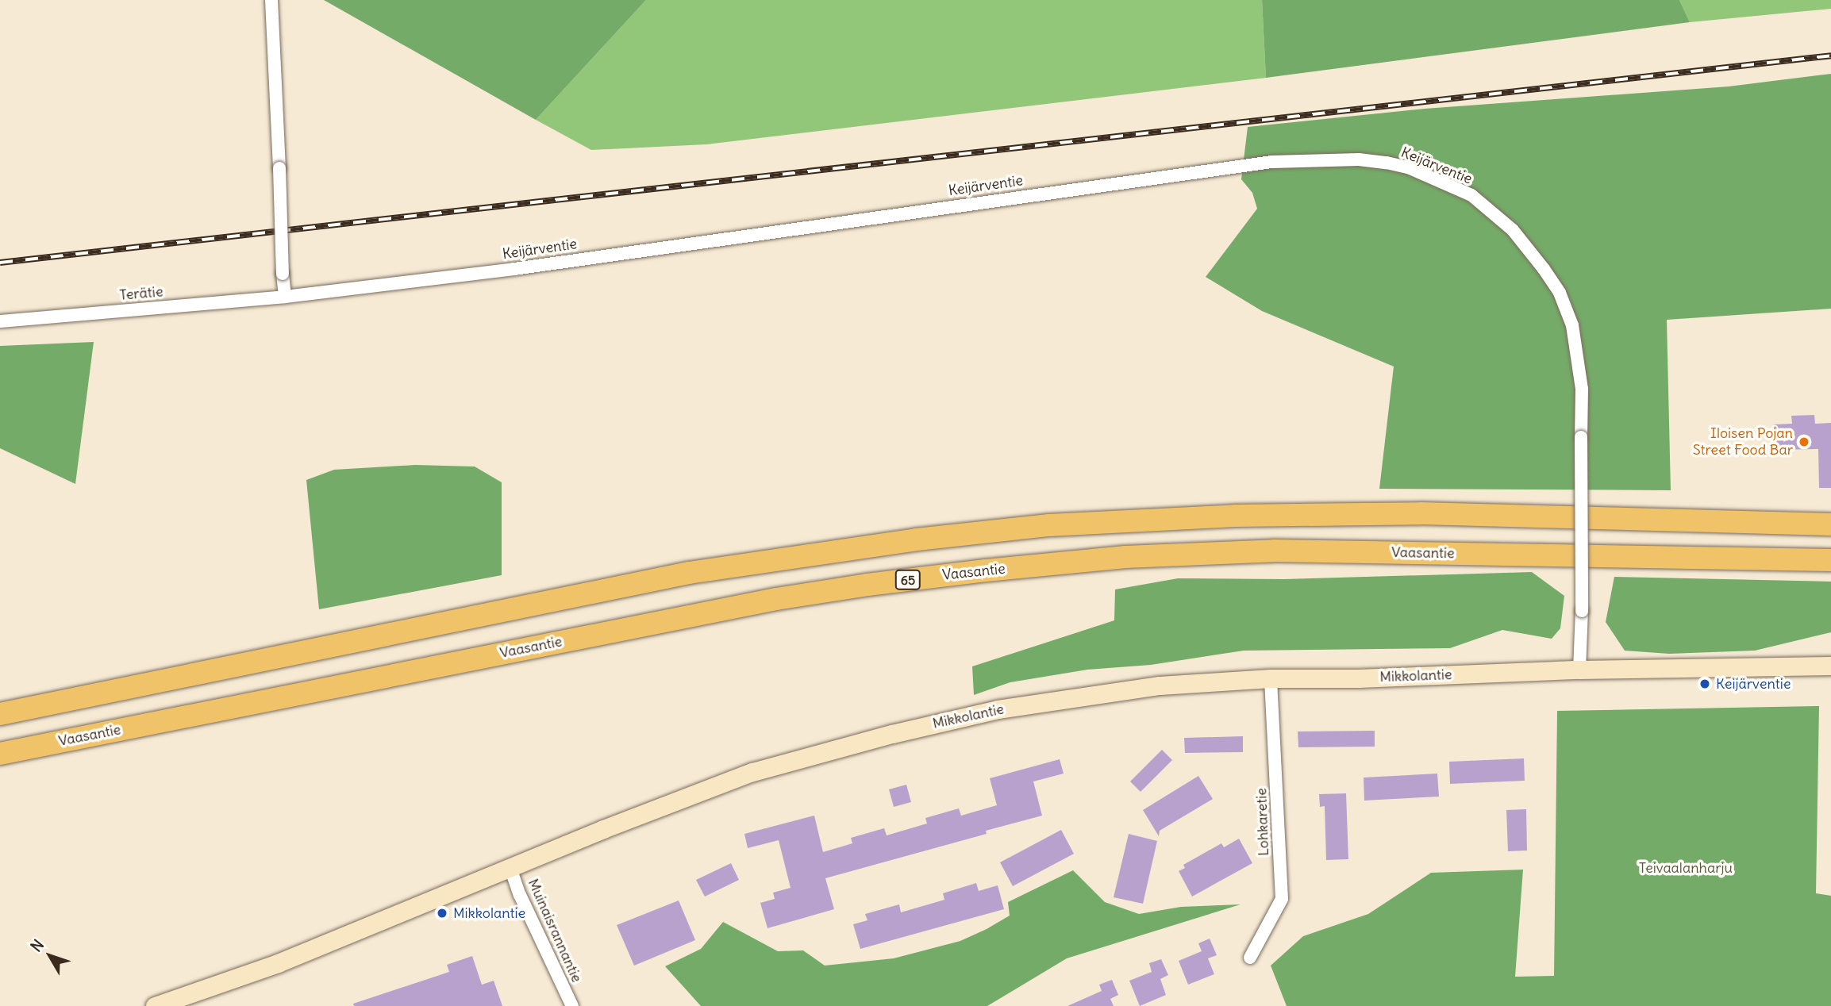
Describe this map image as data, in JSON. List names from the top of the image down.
{
  "streets": {
    "highway": ["Vaasantie", "65"],
    "main road": ["Mikkolantie"],
    "street": [
      "Keijärventie",
      "Terätie",
      "Lohkaretie",
      "Muinaisrannantie"
    ]
  },
  "crossings": [
    ["Keijärventie", "Terätie"],
    ["Keijärventie", "Mikkolantie"],
    ["Mikkolantie", "Lohkaretie"],
    ["Mikkolantie", "Muinaisrannantie"]
  ],
  "parks": ["Teivaalanharju"],
  "places": ["Iloisen Pojan Street Food Bar", "Keijärventie", "Mikkolantie"],
  "north": "top left"
}
